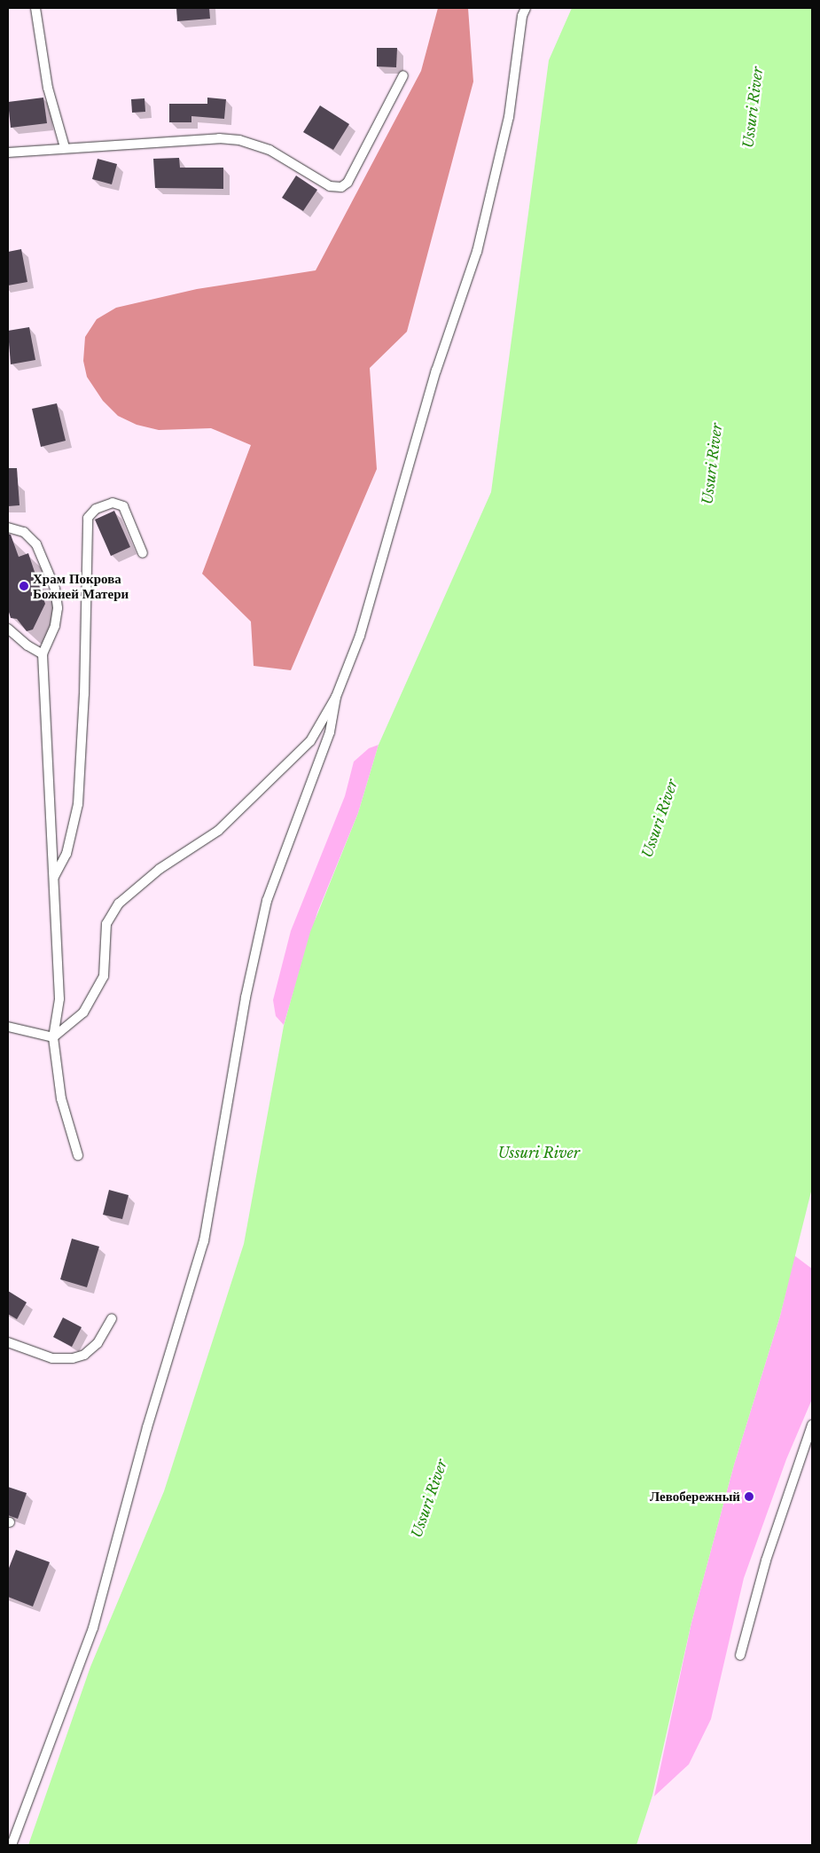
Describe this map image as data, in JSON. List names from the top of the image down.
{
  "water": ["Ussuri River"],
  "places": ["Храм Покрова Божией Матери", "Левобережный"]
}
